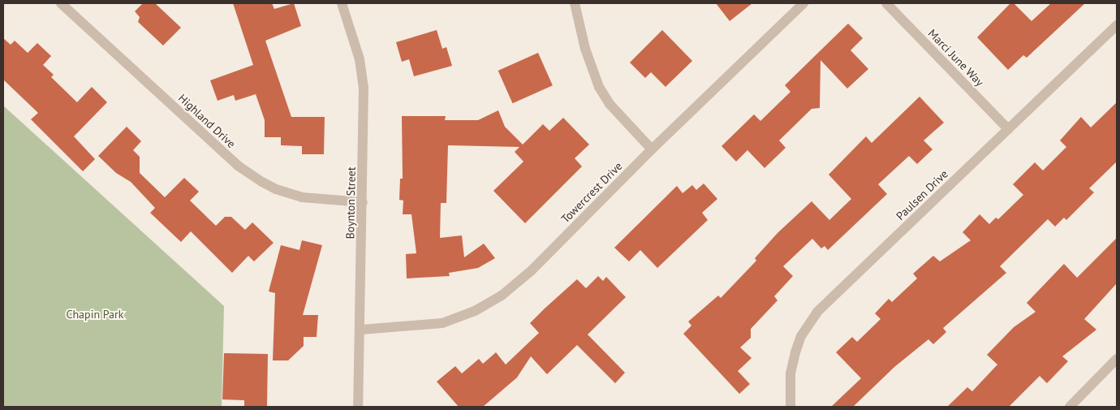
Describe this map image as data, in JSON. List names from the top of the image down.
{
  "streets": {
    "street": [
      "Marci June Way",
      "Highland Drive",
      "Towercrest Drive",
      "Paulsen Drive",
      "Boynton Street"
    ]
  },
  "crossings": [
    ["Marci June Way", "Paulsen Drive"],
    ["Highland Drive", "Boynton Street"],
    ["Towercrest Drive", "Boynton Street"]
  ],
  "parks": ["Chapin Park"]
}
